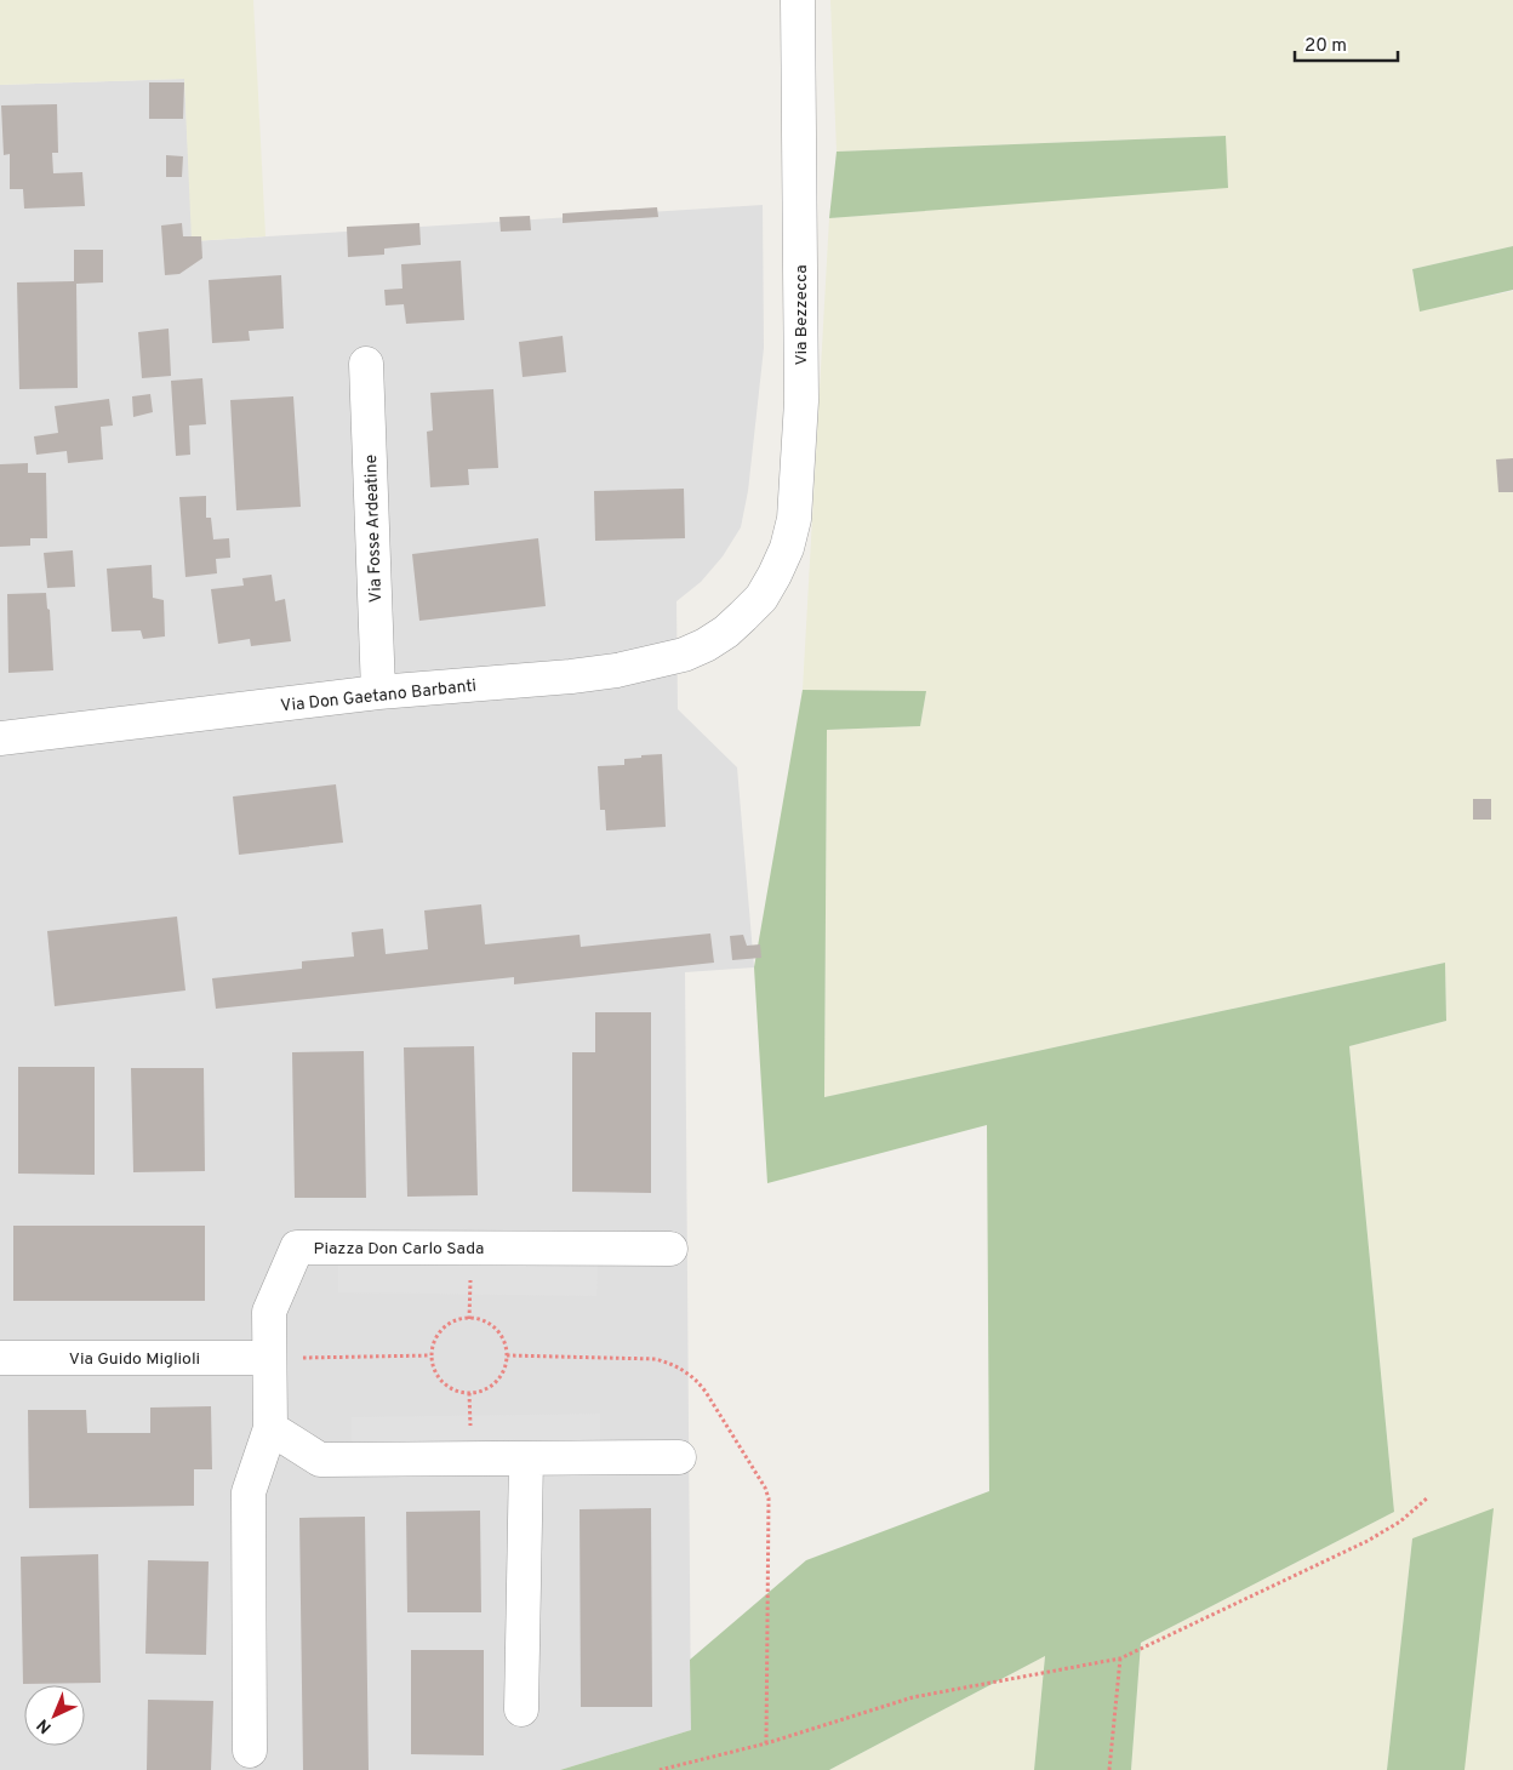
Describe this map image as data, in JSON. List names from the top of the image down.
{
  "streets": {
    "street": [
      "Via Bezzecca",
      "Via Fosse Ardeatine",
      "Via Don Gaetano Barbanti",
      "Piazza Don Carlo Sada",
      "Via Guido Miglioli"
    ]
  },
  "crossings": [
    ["Via Bezzecca", "Via Don Gaetano Barbanti"],
    ["Via Fosse Ardeatine", "Via Don Gaetano Barbanti"],
    ["Piazza Don Carlo Sada", "Via Guido Miglioli"]
  ],
  "scale_bar": "20 m",
  "north": "bottom left"
}
